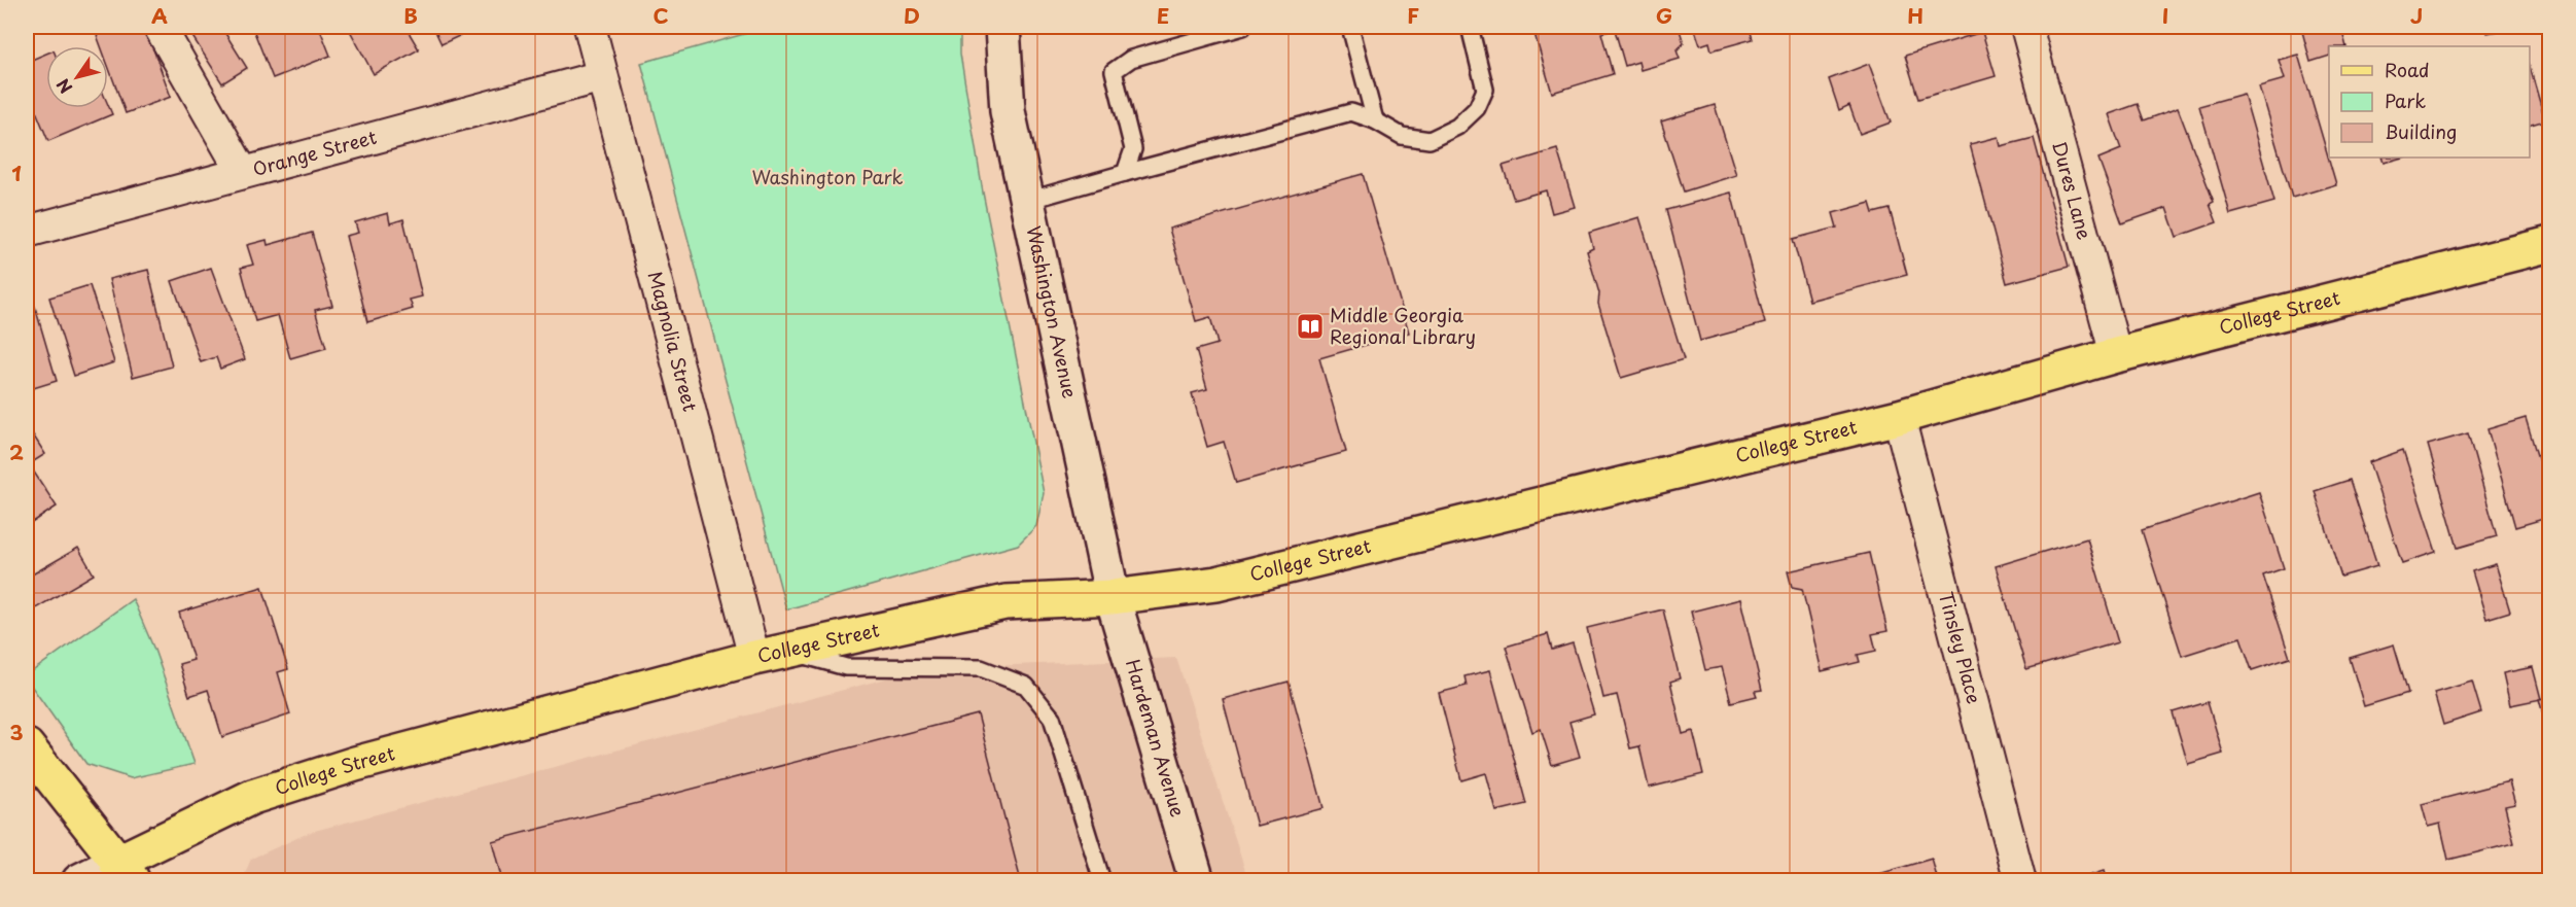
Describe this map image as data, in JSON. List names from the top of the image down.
{
  "streets": {
    "main road": ["College Street"],
    "street": [
      "Orange Street",
      "Dures Lane",
      "Washington Avenue",
      "Magnolia Street",
      "Tinsley Place",
      "Hardeman Avenue"
    ]
  },
  "crossings": [
    ["Orange Street", "Magnolia Street"],
    ["Dures Lane", "College Street"],
    ["Washington Avenue", "College Street"],
    ["Washington Avenue", "Hardeman Avenue"],
    ["College Street", "Magnolia Street"],
    ["College Street", "Tinsley Place"],
    ["College Street", "Hardeman Avenue"]
  ],
  "parks": ["Washington Park"],
  "places": {
    "library": ["Middle Georgia Regional Library"]
  },
  "legend": ["Road", "Park", "Building"],
  "north": "bottom left",
  "grid": {
    "columns": [
      "A",
      "B",
      "C",
      "D",
      "E",
      "F",
      "G",
      "H",
      "I",
      "J"
    ],
    "rows": ["1", "2", "3"]
  }
}
